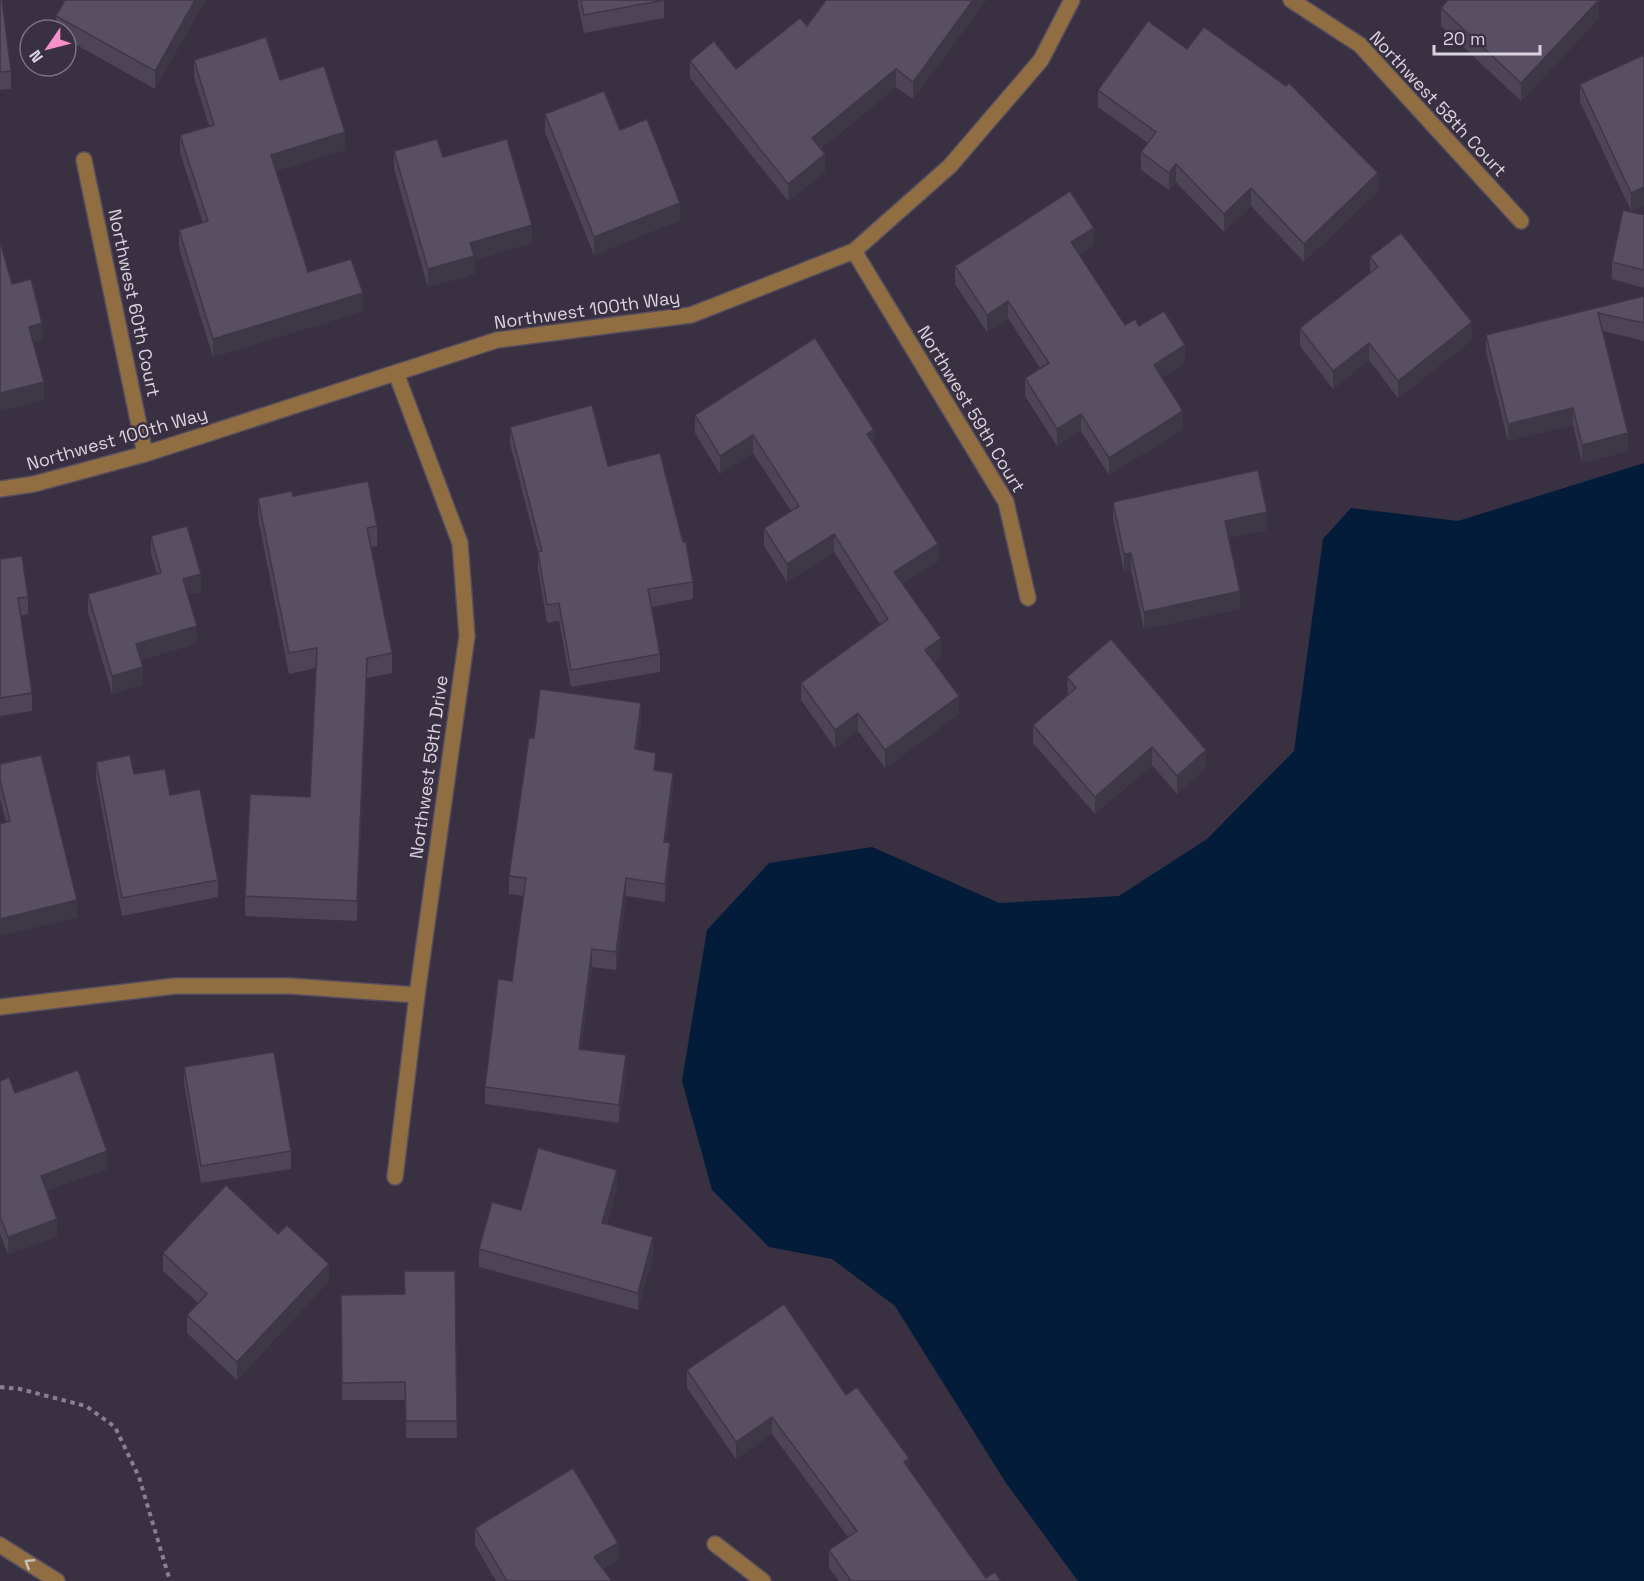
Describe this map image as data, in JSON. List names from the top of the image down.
{
  "streets": {
    "street": [
      "Northwest 58th Court",
      "Northwest 60th Court",
      "Northwest 100th Way",
      "Northwest 59th Court",
      "Northwest 59th Drive"
    ]
  },
  "crossings": [
    ["Northwest 60th Court", "Northwest 100th Way"],
    ["Northwest 100th Way", "Northwest 59th Court"],
    ["Northwest 100th Way", "Northwest 59th Drive"]
  ],
  "scale_bar": "20 m",
  "north": "bottom left"
}
